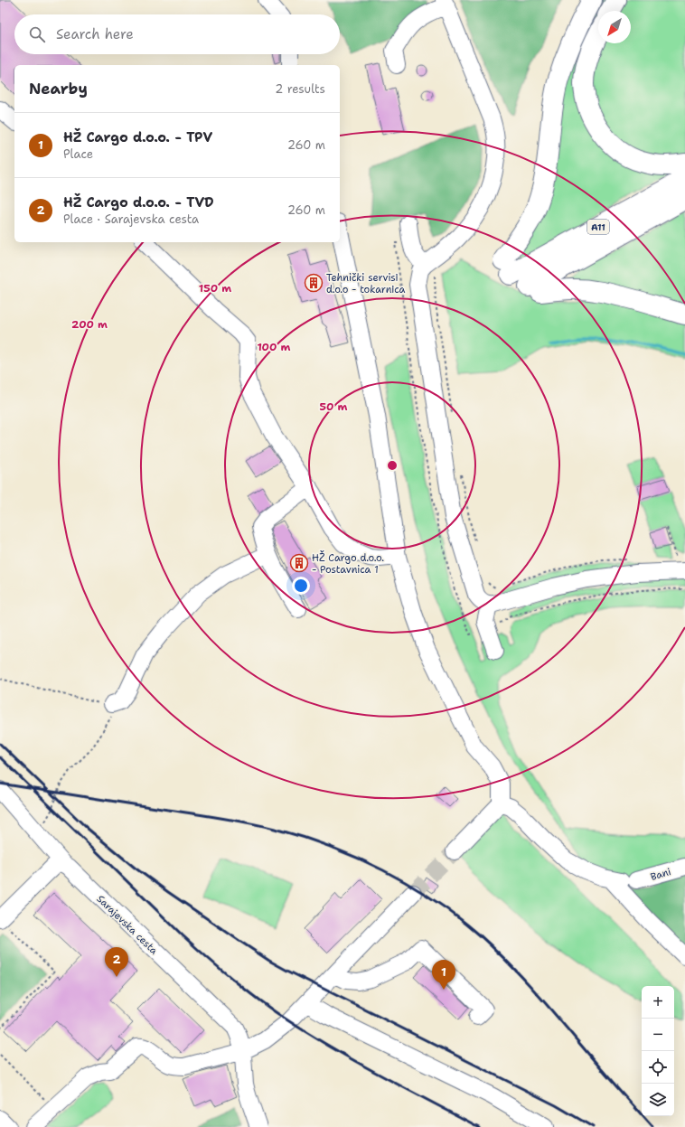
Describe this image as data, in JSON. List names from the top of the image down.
{
  "streets": {
    "highway": ["A11"],
    "street": ["Bani", "Sarajevska cesta"]
  },
  "places": {
    "building": ["Tehnički servisi d.o.o - tokarnica", "HŽ Cargo d.o.o. - Postavnica 1"]
  },
  "north": "bottom left",
  "page": {
    "search": "Search here",
    "heading": ["Nearby", "2 results"],
    "list": [
      {
        "mark": "1",
        "name": "HŽ Cargo d.o.o. - TPV",
        "note": "Place",
        "value": "260 m"
      },
      {
        "mark": "2",
        "name": "HŽ Cargo d.o.o. - TVD",
        "note": "Place · Sarajevska cesta",
        "value": "260 m"
      }
    ],
    "pins": ["2", "1"],
    "map_buttons": ["+", "−"]
  },
  "rings": [
    "150 m",
    "200 m",
    "100 m",
    "50 m"
  ]
}
